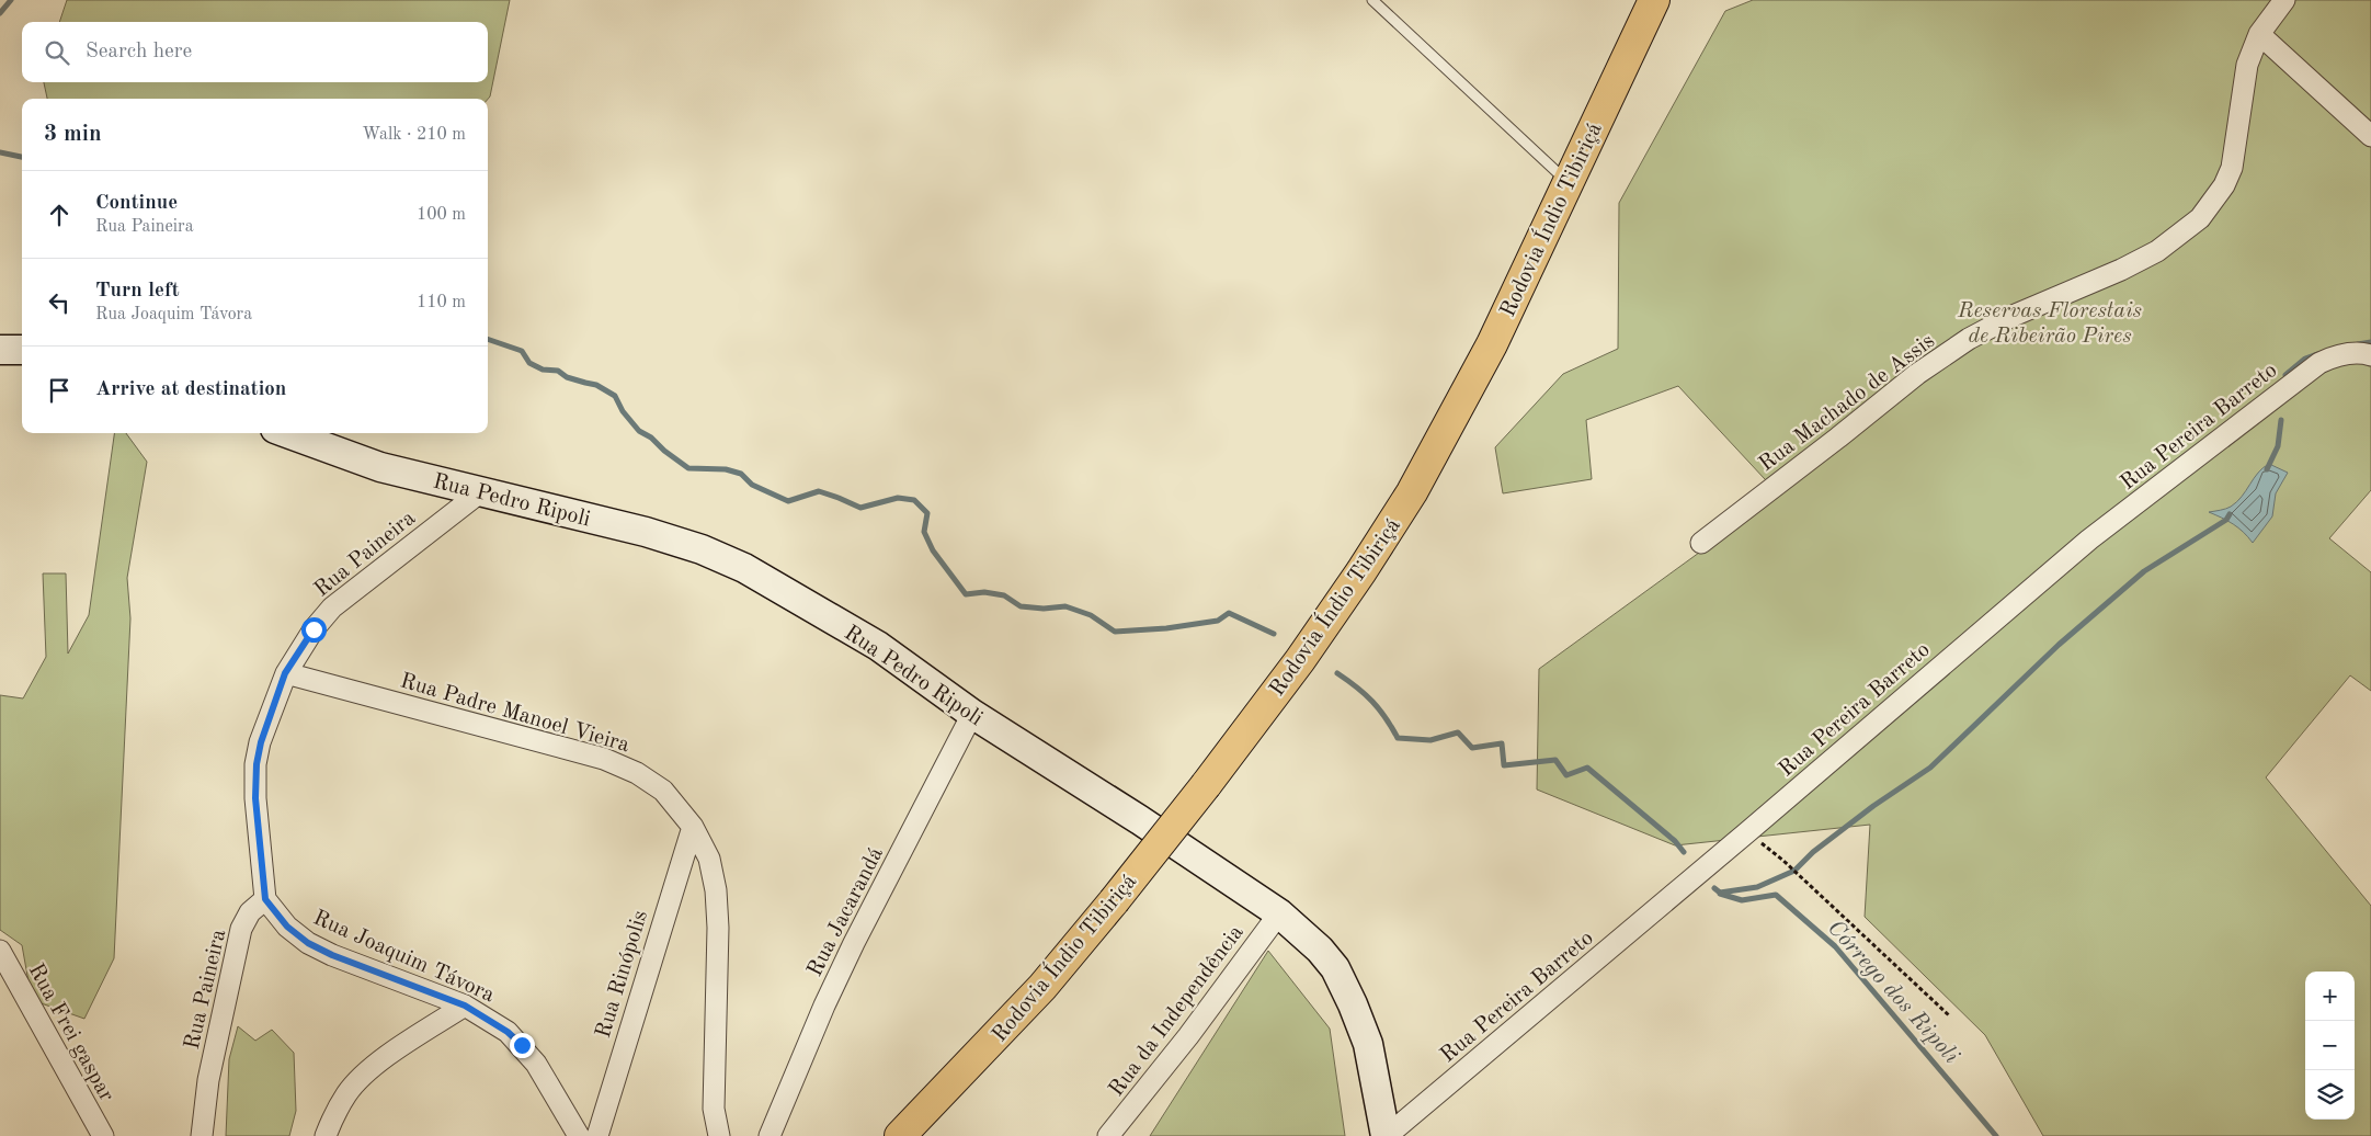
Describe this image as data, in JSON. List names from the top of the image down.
{
  "streets": {
    "highway": ["Rodovia Índio Tibiriçá"],
    "street": [
      "Rua Machado de Assis",
      "Rua Pereira Barreto",
      "Rua Pedro Ripoli",
      "Rua Paineira",
      "Rua Padre Manoel Vieira",
      "Rua Jacarandá",
      "Rua Joaquim Távora",
      "Rua Rinópolis",
      "Rua da Independência",
      "Rua Frei gaspar"
    ]
  },
  "crossings": [
    ["Rua Pereira Barreto", "Rua Pedro Ripoli"],
    ["Rua Pedro Ripoli", "Rua Paineira"],
    ["Rua Pedro Ripoli", "Rua Jacarandá"],
    ["Rua Pedro Ripoli", "Rua da Independência"],
    ["Rua Paineira", "Rua Padre Manoel Vieira"],
    ["Rua Paineira", "Rua Joaquim Távora"],
    ["Rua Padre Manoel Vieira", "Rua Rinópolis"]
  ],
  "water": ["Córrego dos Ripoli"],
  "parks": ["Reservas Florestais de Ribeirão Pires"],
  "page": {
    "search": "Search here",
    "heading": ["3 min", "Walk · 210 m"],
    "list": [
      ["Continue", "Rua Paineira", "100 m"],
      ["Turn left", "Rua Joaquim Távora", "110 m"],
      "Arrive at destination"
    ],
    "map_buttons": ["+", "−"]
  }
}
